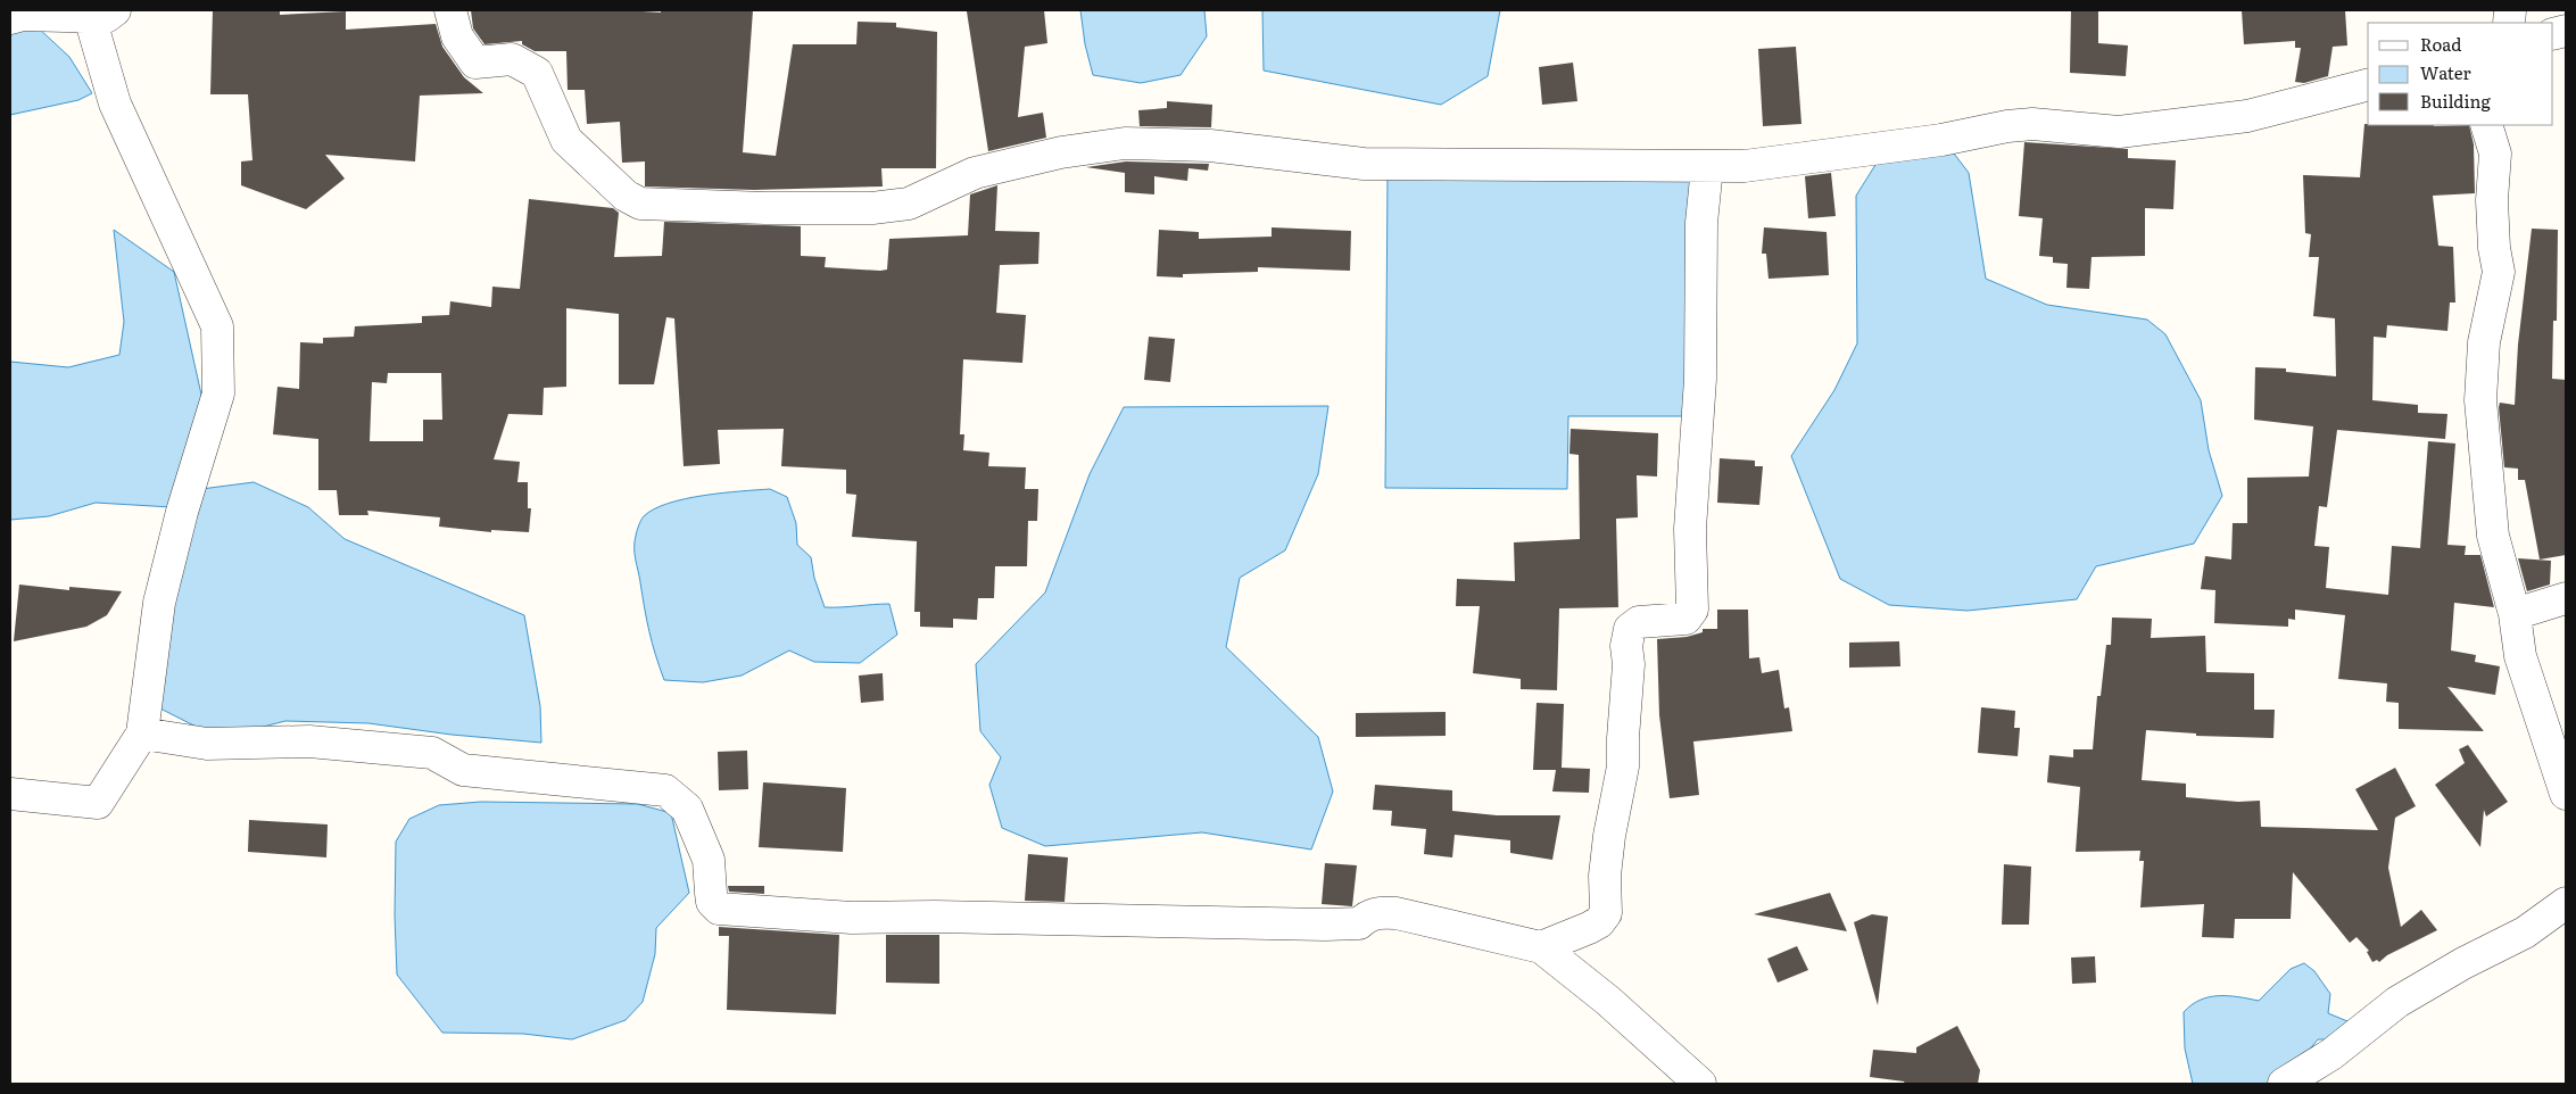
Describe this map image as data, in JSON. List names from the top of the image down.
{
  "legend": ["Road", "Water", "Building"]
}
